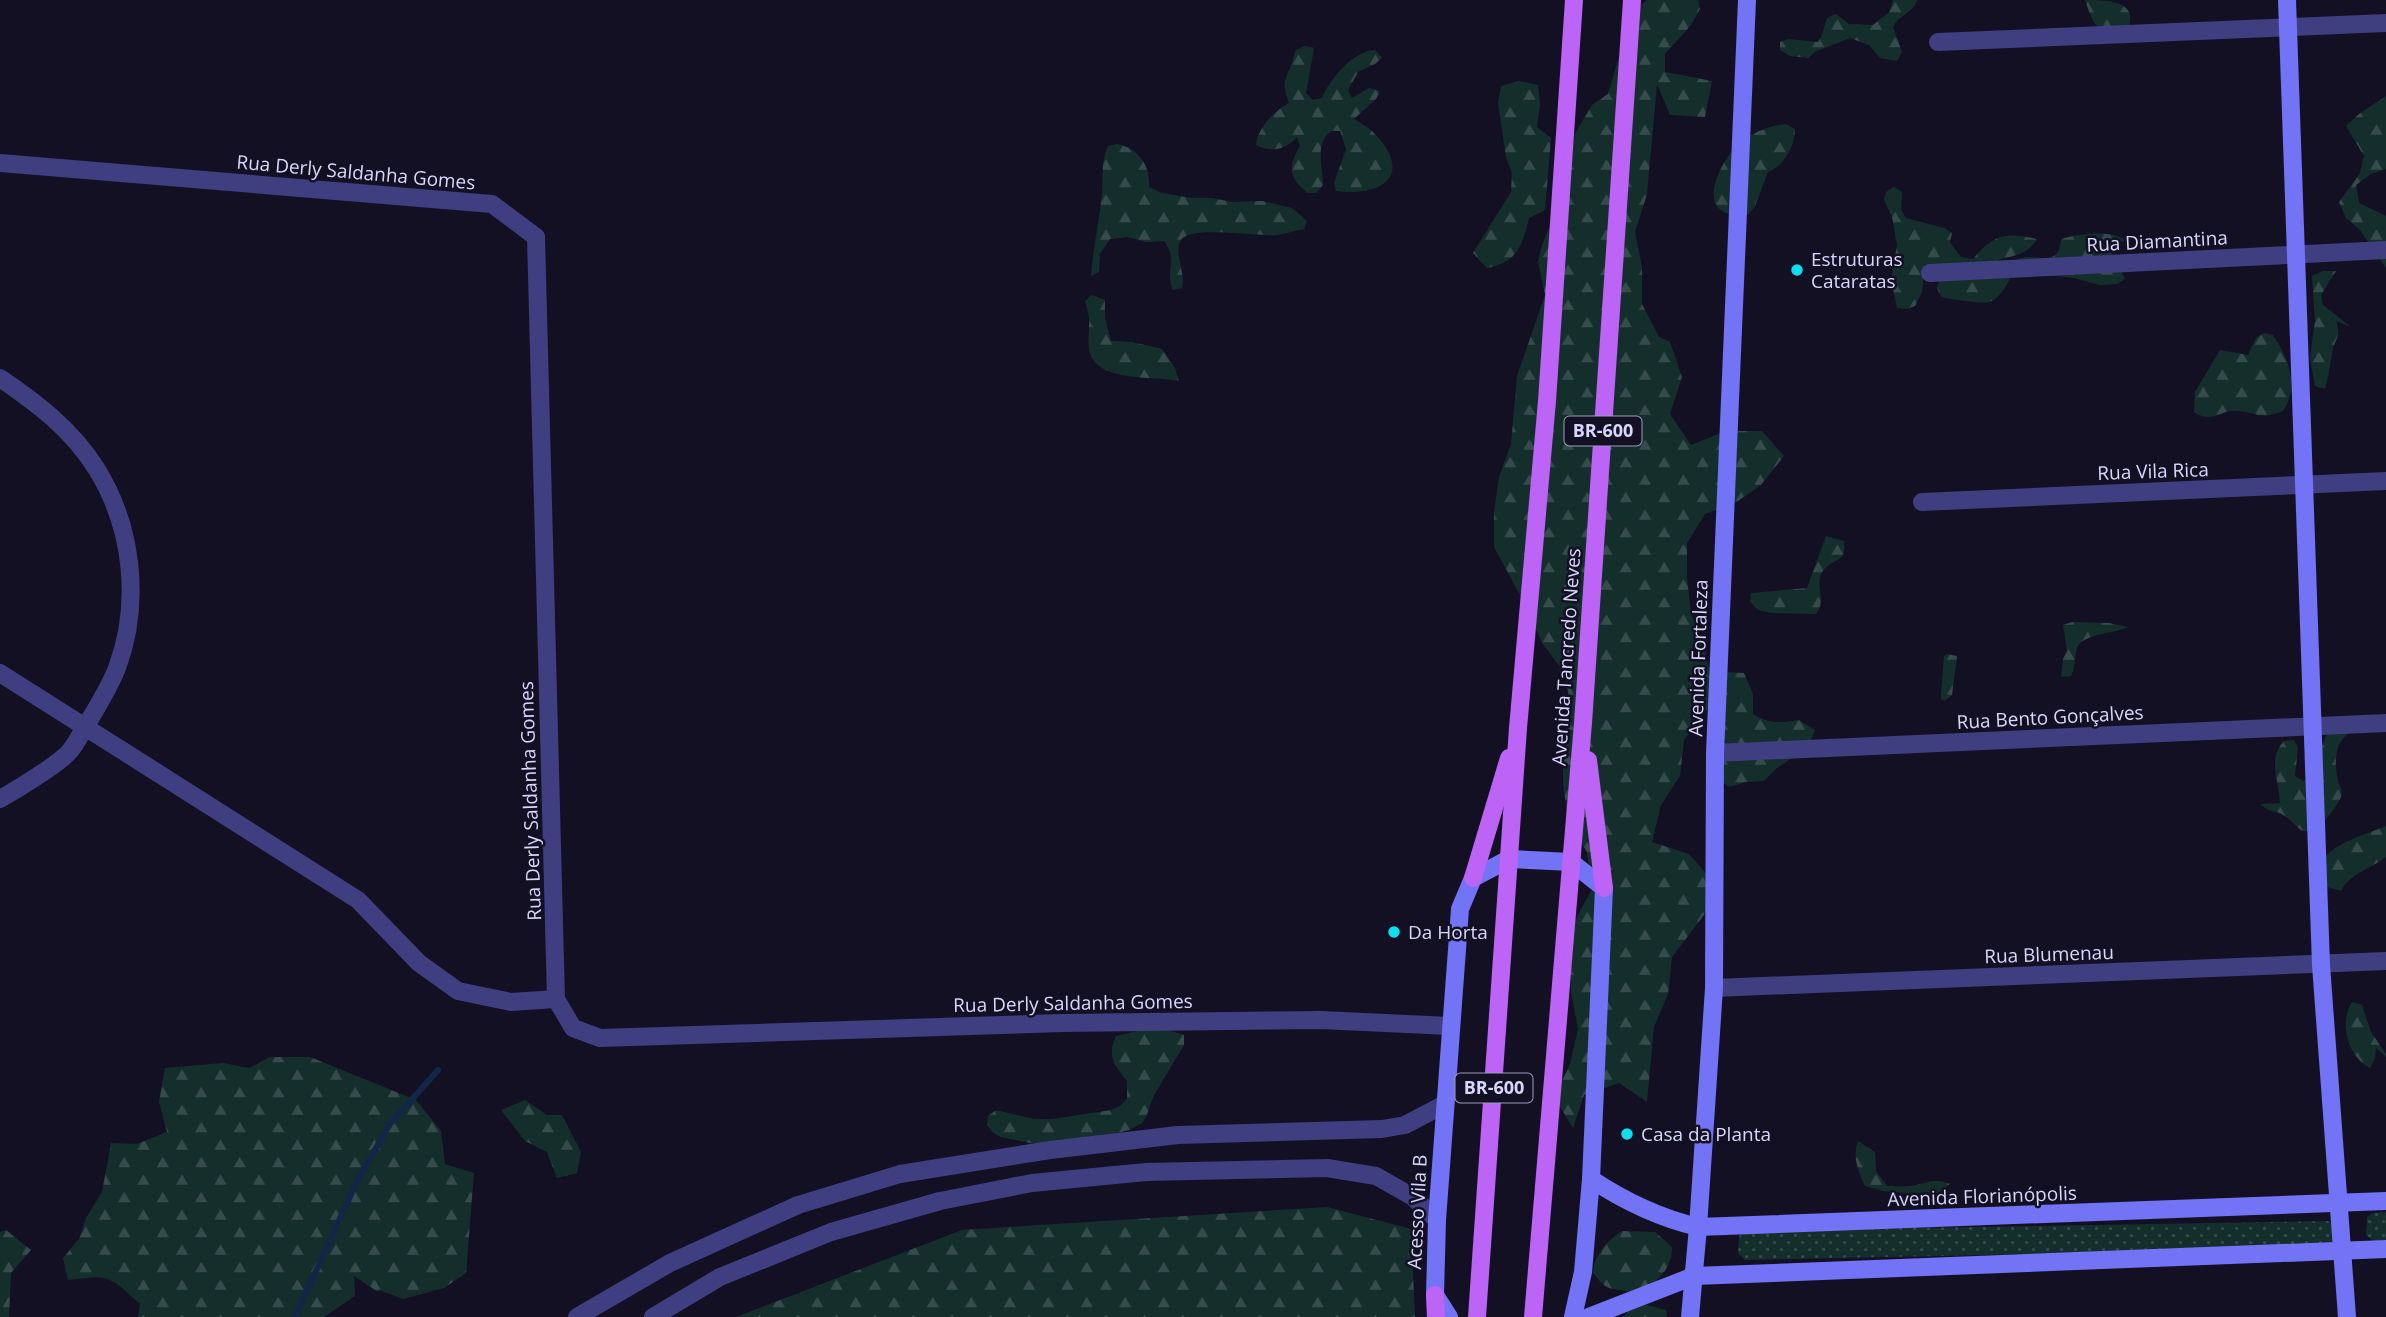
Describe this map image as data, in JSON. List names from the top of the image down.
{
  "streets": {
    "main road": ["BR-600", "Avenida Tancredo Neves"],
    "street": [
      "Rua Derly Saldanha Gomes",
      "Rua Diamantina",
      "Rua Vila Rica",
      "Avenida Fortaleza",
      "Rua Bento Gonçalves",
      "Rua Blumenau",
      "Avenida Florianópolis",
      "Acesso Vila B"
    ]
  },
  "crossings": [
    ["Rua Derly Saldanha Gomes", "Acesso Vila B"],
    ["Avenida Fortaleza", "Rua Bento Gonçalves"],
    ["Avenida Fortaleza", "Rua Blumenau"],
    ["Avenida Fortaleza", "Avenida Florianópolis"]
  ],
  "places": ["Estruturas Cataratas", "Da Horta", "Casa da Planta"]
}
